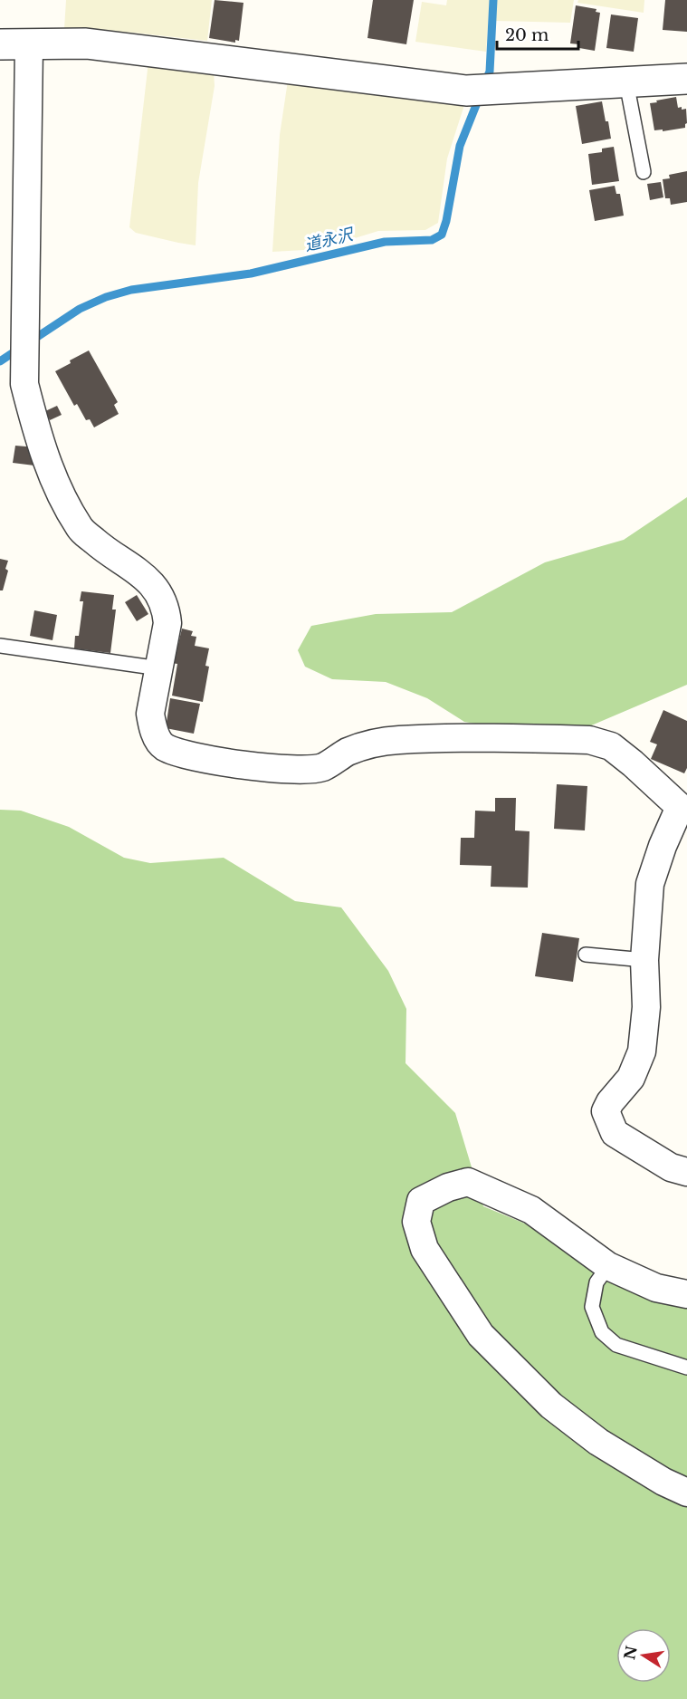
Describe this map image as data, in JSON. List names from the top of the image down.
{
  "water": ["道永沢"],
  "scale_bar": "20 m",
  "north": "left"
}
